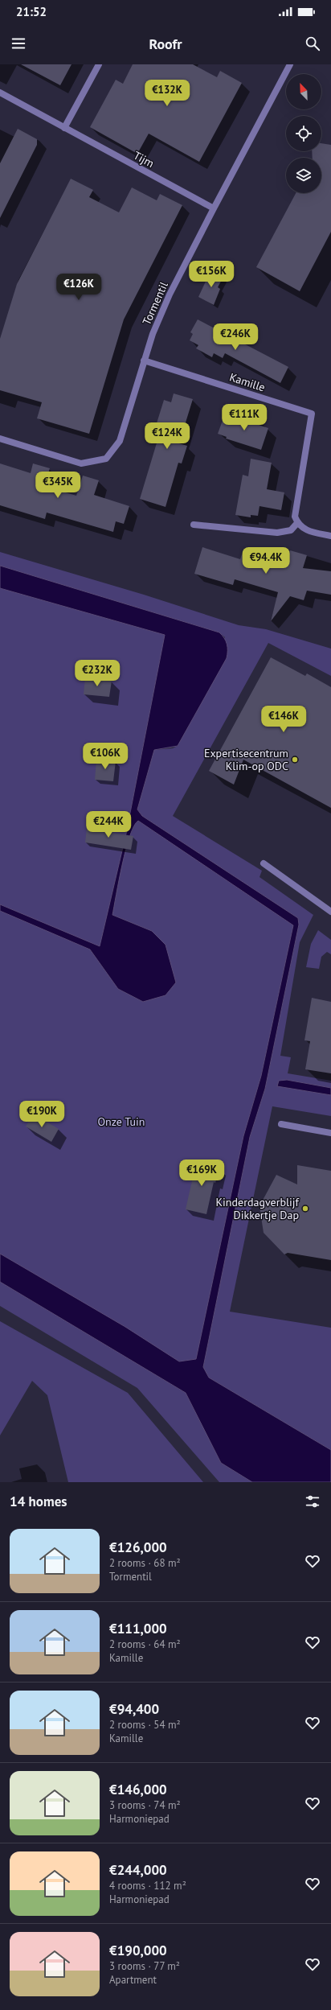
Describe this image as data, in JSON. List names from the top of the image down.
{
  "streets": {
    "street": ["Tijm", "Tormentil", "Kamille"]
  },
  "crossings": [
    ["Tijm", "Tormentil"],
    ["Tormentil", "Kamille"]
  ],
  "parks": ["Onze Tuin"],
  "places": ["Expertisecentrum Klim-op ODC", "Kinderdagverblijf Dikkertje Dap"],
  "north": "top left",
  "page": {
    "status": "21:52",
    "header": "Roofr",
    "price": [
      "€132K",
      "€156K",
      "€126K",
      "€246K",
      "€111K",
      "€124K",
      "€345K",
      "€94.4K",
      "€232K",
      "€146K",
      "€106K",
      "€244K",
      "€190K",
      "€169K"
    ],
    "heading": "14 homes",
    "list": [
      {
        "name": "€126,000",
        "note": "2 rooms · 68 m² · Tormentil"
      },
      {
        "name": "€111,000",
        "note": "2 rooms · 64 m² · Kamille"
      },
      {
        "name": "€94,400",
        "note": "2 rooms · 54 m² · Kamille"
      },
      {
        "name": "€146,000",
        "note": "3 rooms · 74 m² · Harmoniepad"
      },
      {
        "name": "€244,000",
        "note": "4 rooms · 112 m² · Harmoniepad"
      },
      {
        "name": "€190,000",
        "note": "3 rooms · 77 m² · Apartment"
      }
    ]
  }
}
